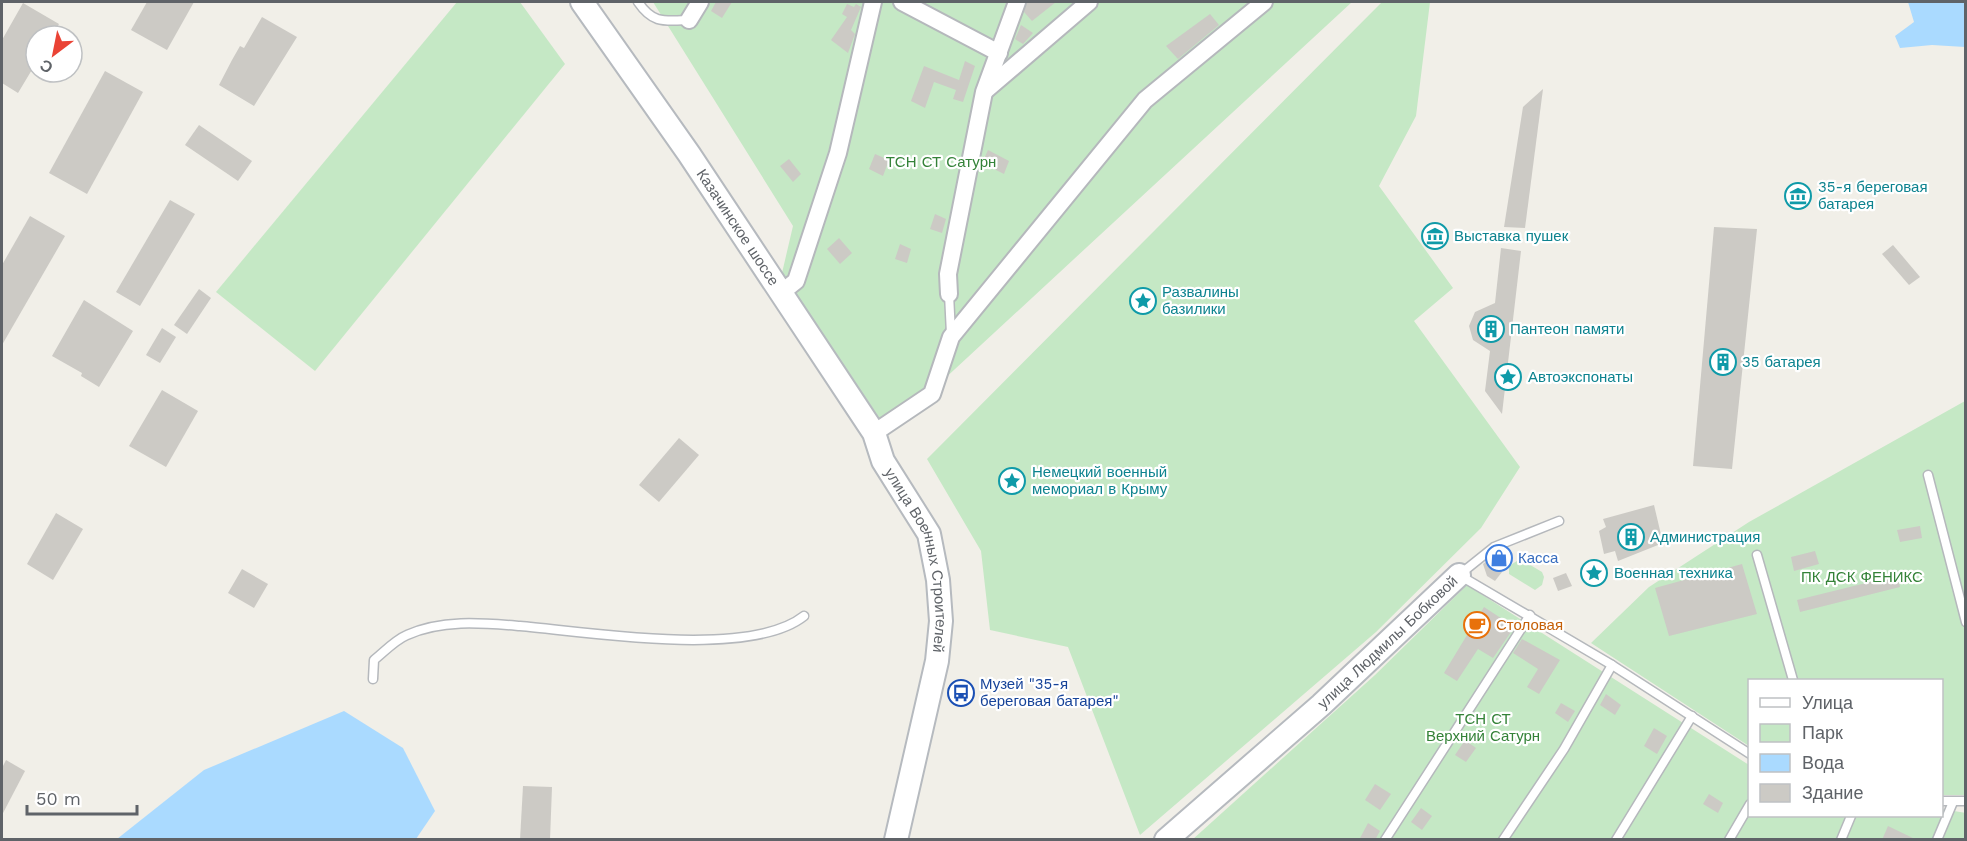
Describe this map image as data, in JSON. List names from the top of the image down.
{
  "streets": {
    "main road": ["Казачинское шоссе", "улица Военных Строителей", "улица Людмилы Бобковой"]
  },
  "crossings": [
    ["Казачинское шоссе", "улица Военных Строителей"]
  ],
  "parks": ["ТСН СТ Сатурн", "ПК ДСК ФЕНИКС", "ТСН СТ Верхний Сатурн"],
  "places": {
    "museum": ["35-я береговая батарея", "Выставка пушек"],
    "place": [
      "Развалины базилики",
      "Автоэкспонаты",
      "Немецкий военный мемориал в Крыму",
      "Военная техника"
    ],
    "building": ["Пантеон памяти", "35 батарея", "Администрация"],
    "shop": ["Касса"],
    "cafe": ["Столовая"],
    "bus stop": ["Музей \"35-я береговая батарея\""]
  },
  "legend": [
    "Улица",
    "Парк",
    "Вода",
    "Здание"
  ],
  "scale_bar": "50 m",
  "north": "bottom left"
}
